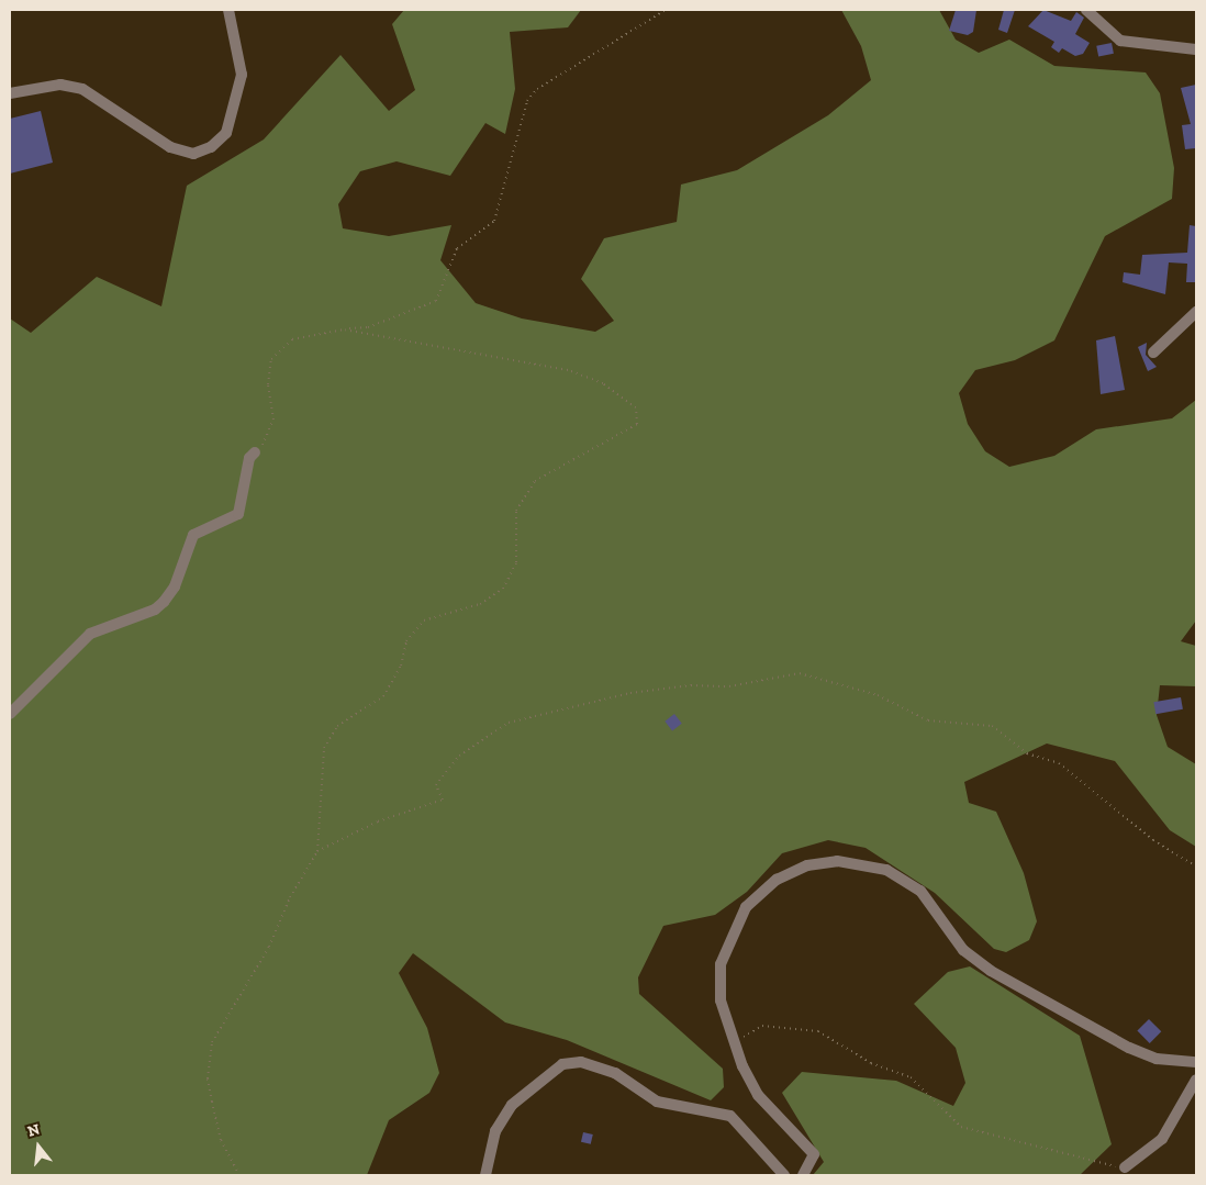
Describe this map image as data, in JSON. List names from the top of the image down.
{
  "north": "top"
}
